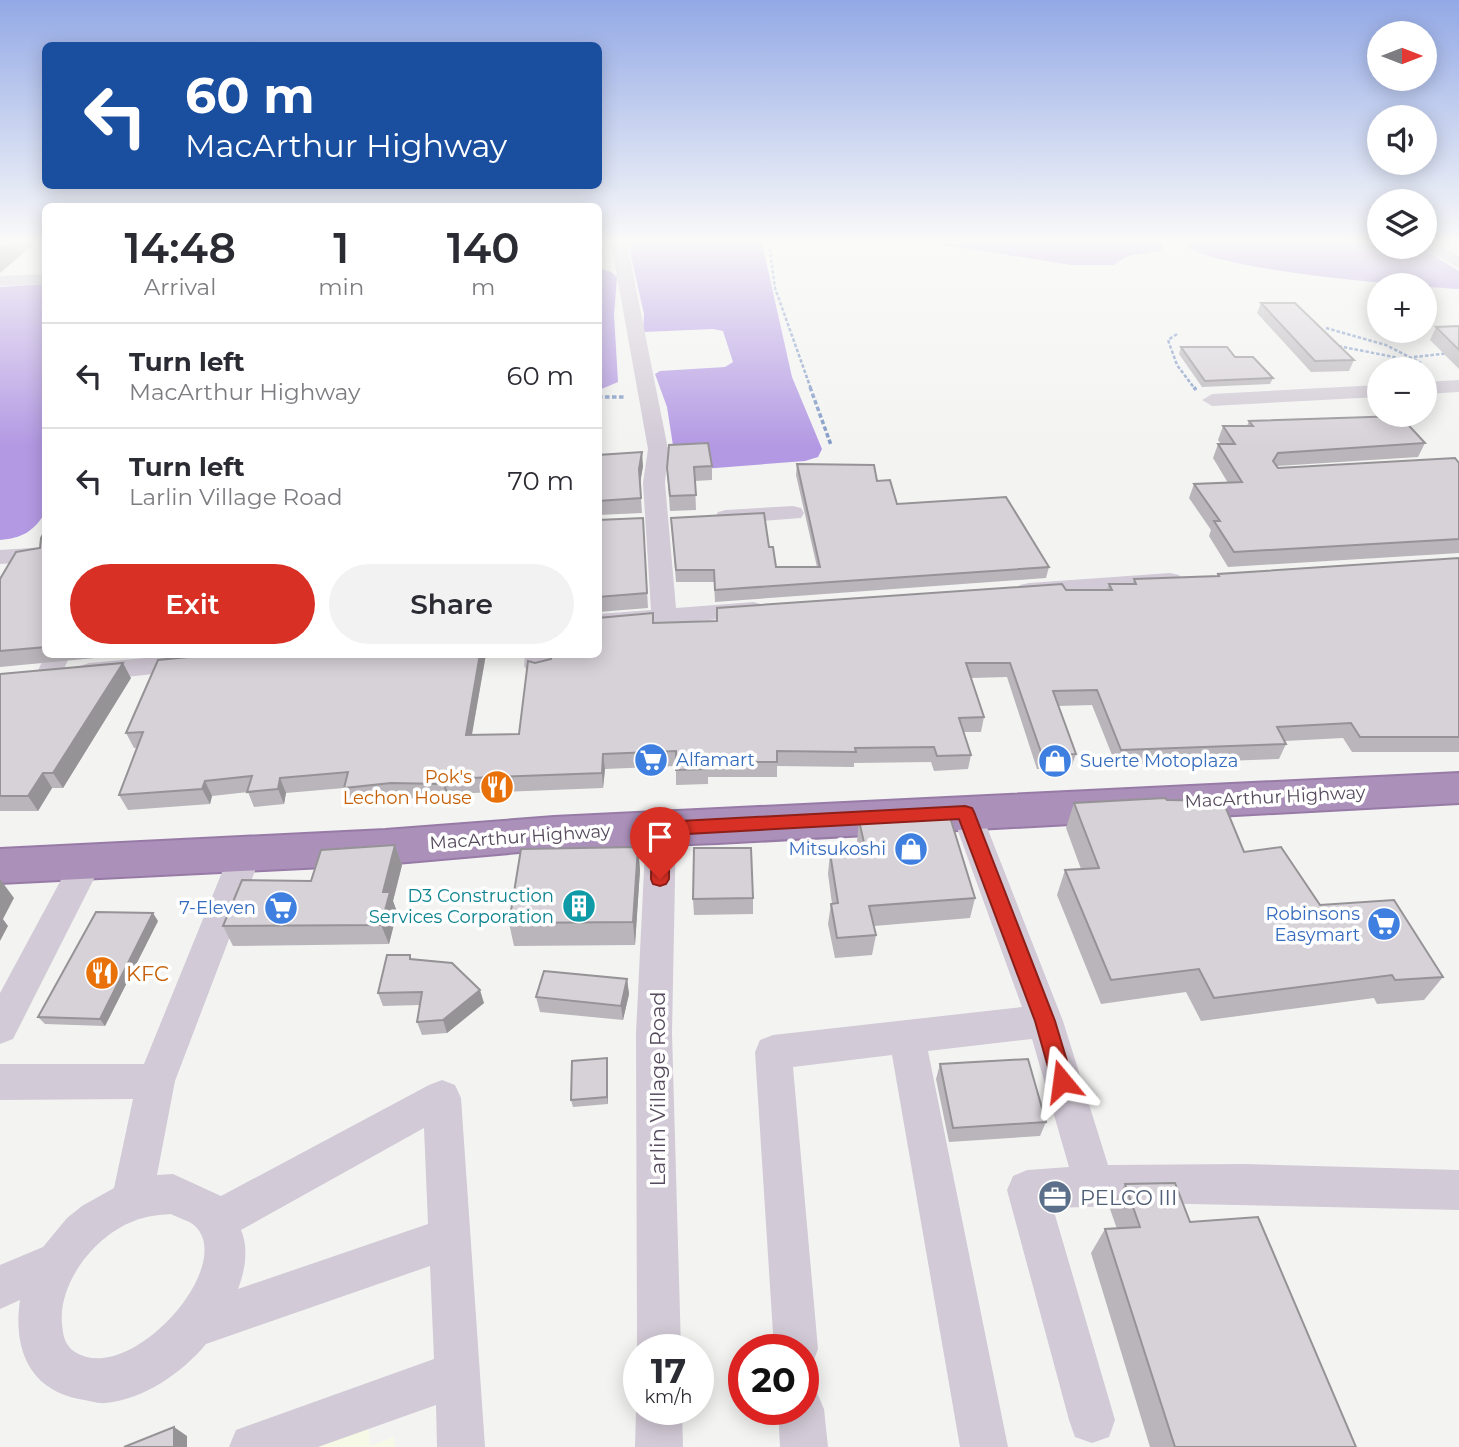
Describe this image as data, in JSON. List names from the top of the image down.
{
  "streets": {
    "highway": ["MacArthur Highway"],
    "street": ["Larlin Village Road"]
  },
  "crossings": [
    ["MacArthur Highway", "Larlin Village Road"]
  ],
  "places": {
    "supermarket": ["Alfamart", "7-Eleven", "Robinsons Easymart"],
    "shop": ["Suerte Motoplaza", "Mitsukoshi"],
    "restaurant": ["Pok's Lechon House", "KFC"],
    "building": ["D3 Construction Services Corporation"],
    "office": ["PELCO III"]
  },
  "north": "right",
  "page": {
    "map_buttons": ["+", "−"],
    "turn": ["60 m", "MacArthur Highway"],
    "eta": [
      "14:48",
      "Arrival",
      "1",
      "min",
      "140",
      "m"
    ],
    "list": [
      {
        "name": "Turn left",
        "note": "MacArthur Highway",
        "value": "60 m"
      },
      {
        "name": "Turn left",
        "note": "Larlin Village Road",
        "value": "70 m"
      }
    ],
    "buttons": ["Exit", "Share"],
    "speed": "17 km/h",
    "limit": "20"
  }
}
